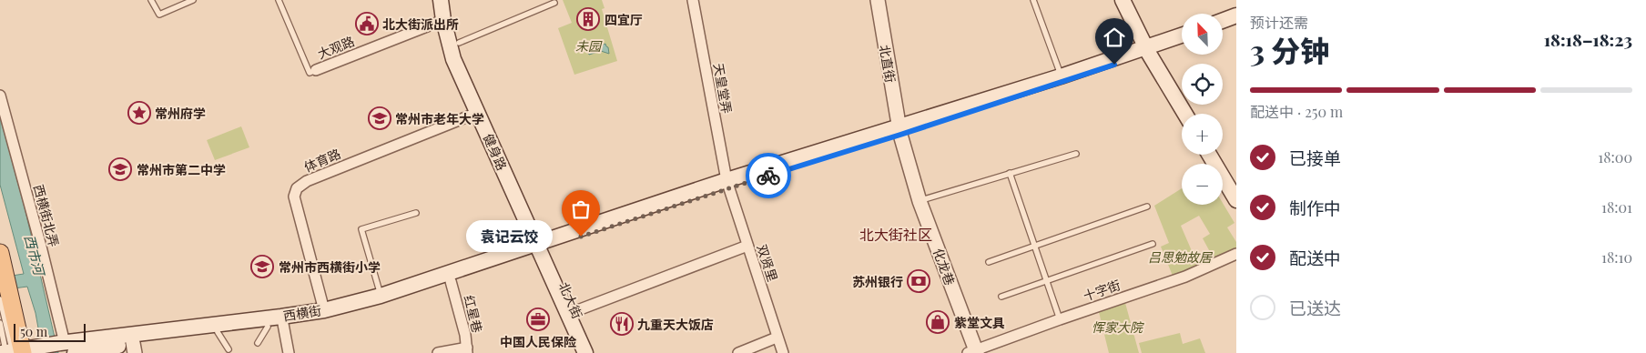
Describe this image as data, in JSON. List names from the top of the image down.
{
  "streets": {
    "main road": ["健身路", "北大街", "西横街"],
    "street": [
      "大观路",
      "北直街",
      "天皇堂弄",
      "体育路",
      "西横街北弄",
      "双贤里",
      "化龙巷",
      "十字街",
      "红星巷"
    ]
  },
  "crossings": [
    ["大观路", "健身路"],
    ["北直街", "化龙巷"],
    ["天皇堂弄", "双贤里"],
    ["健身路", "体育路"],
    ["健身路", "北大街"],
    ["健身路", "西横街"],
    ["体育路", "西横街"],
    ["西横街北弄", "西横街"],
    ["化龙巷", "十字街"],
    ["北大街", "西横街"],
    ["西横街", "红星巷"]
  ],
  "districts": ["北大街社区"],
  "water": ["西市河"],
  "parks": ["未园", "吕思勉故居", "恽家大院"],
  "places": {
    "building": ["四宜厅"],
    "public building": ["北大街派出所"],
    "place": ["常州府学"],
    "school or university": ["常州市老年大学", "常州市第二中学", "常州市西横街小学"],
    "other": ["袁记云饺"],
    "bank": ["苏州银行"],
    "office": ["中国人民保险"],
    "shop": ["紫堂文具"],
    "restaurant": ["九重天大饭店"]
  },
  "scale_bar": "50 m",
  "north": "top left",
  "page": {
    "heading": ["3 分钟", "预计还需", "18:18–18:23"],
    "map_buttons": ["+", "−"],
    "bar": "配送中 · 250 m",
    "list": [
      ["已接单", "18:00"],
      ["制作中", "18:01"],
      ["配送中", "18:10"],
      "已送达"
    ],
    "bubble": "袁记云饺",
    "scale": "50 m"
  }
}
